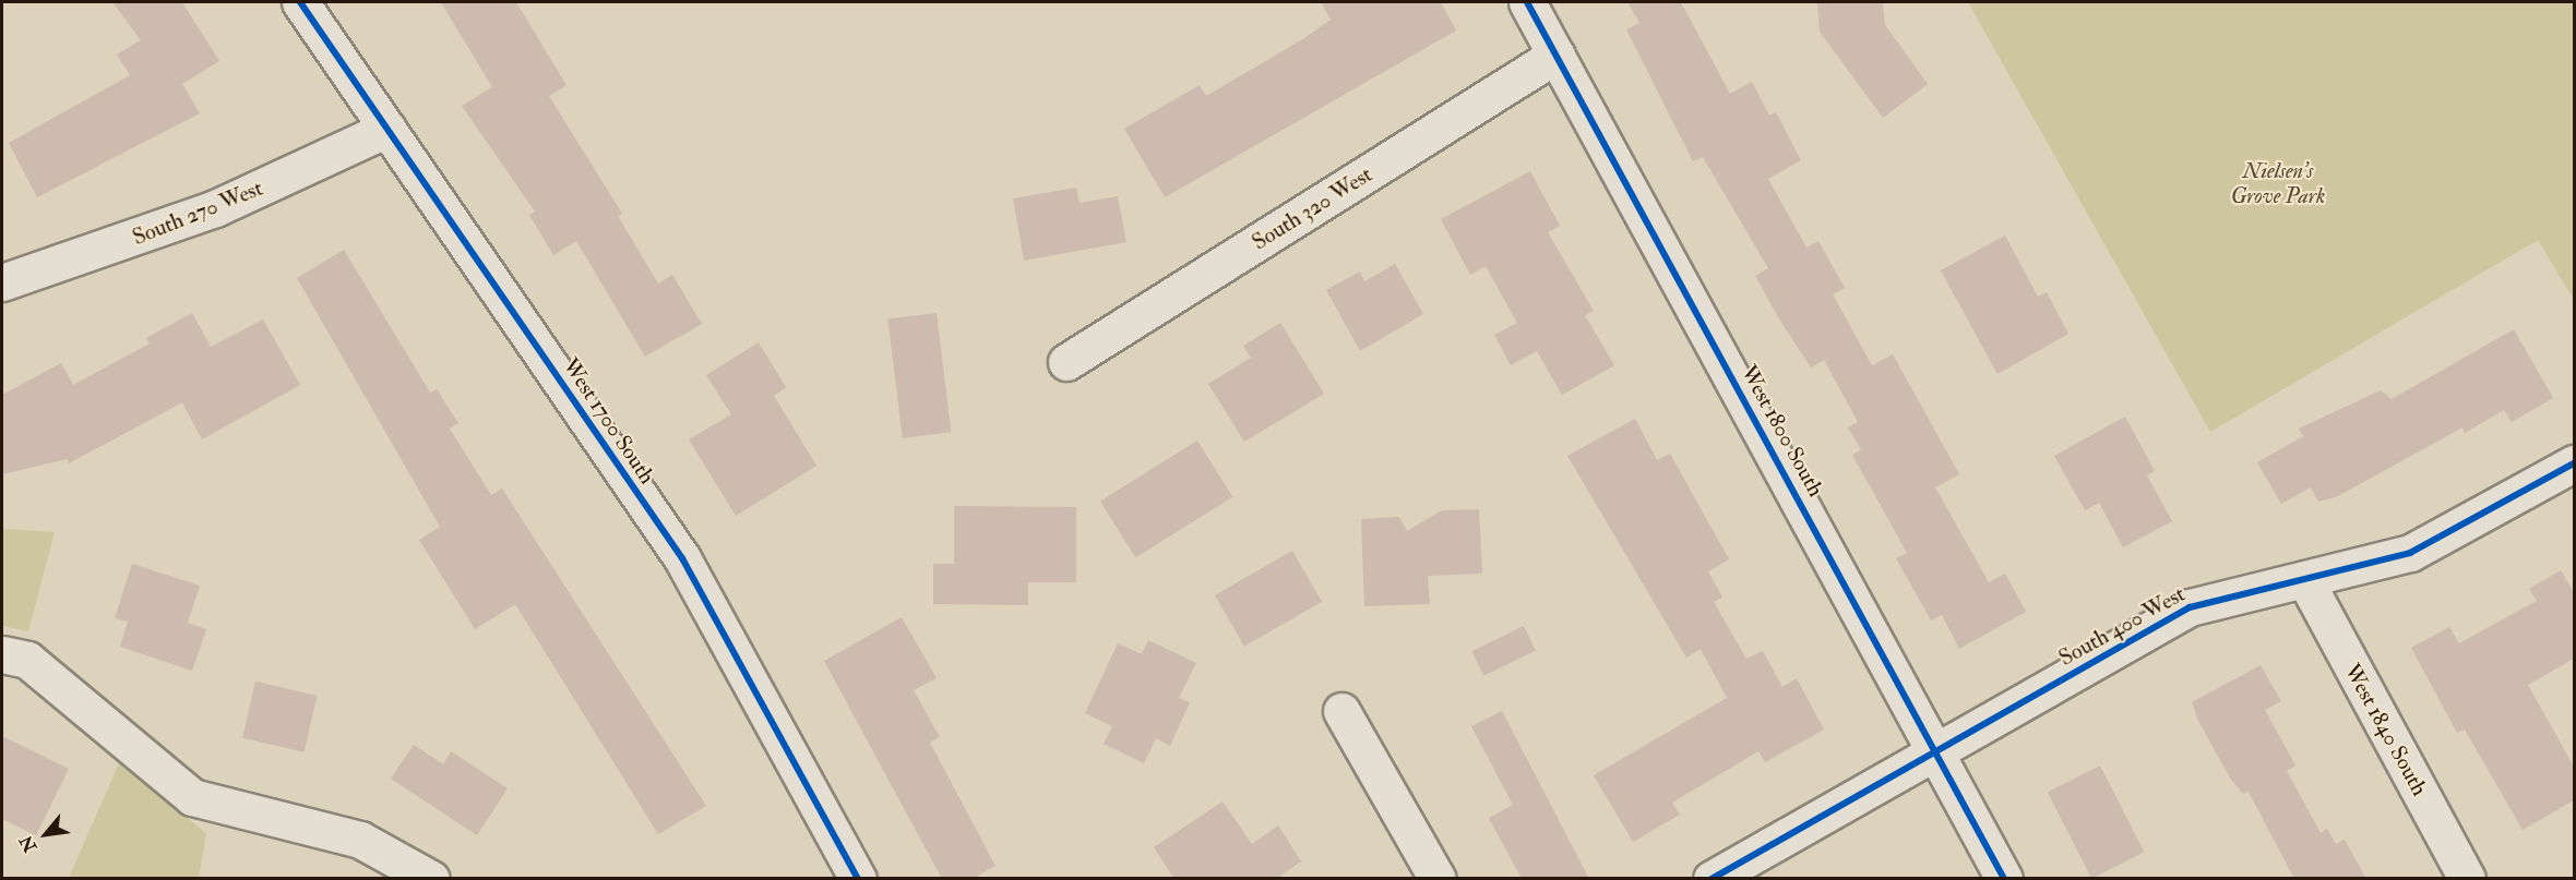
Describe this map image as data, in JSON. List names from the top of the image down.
{
  "streets": {
    "street": [
      "South 320 West",
      "South 270 West",
      "West 1700 South",
      "West 1800 South",
      "South 400 West",
      "West 1840 South"
    ]
  },
  "crossings": [
    ["South 320 West", "West 1800 South"],
    ["South 270 West", "West 1700 South"],
    ["West 1800 South", "South 400 West"],
    ["South 400 West", "West 1840 South"]
  ],
  "parks": ["Nielsen's Grove Park"],
  "north": "bottom left"
}
